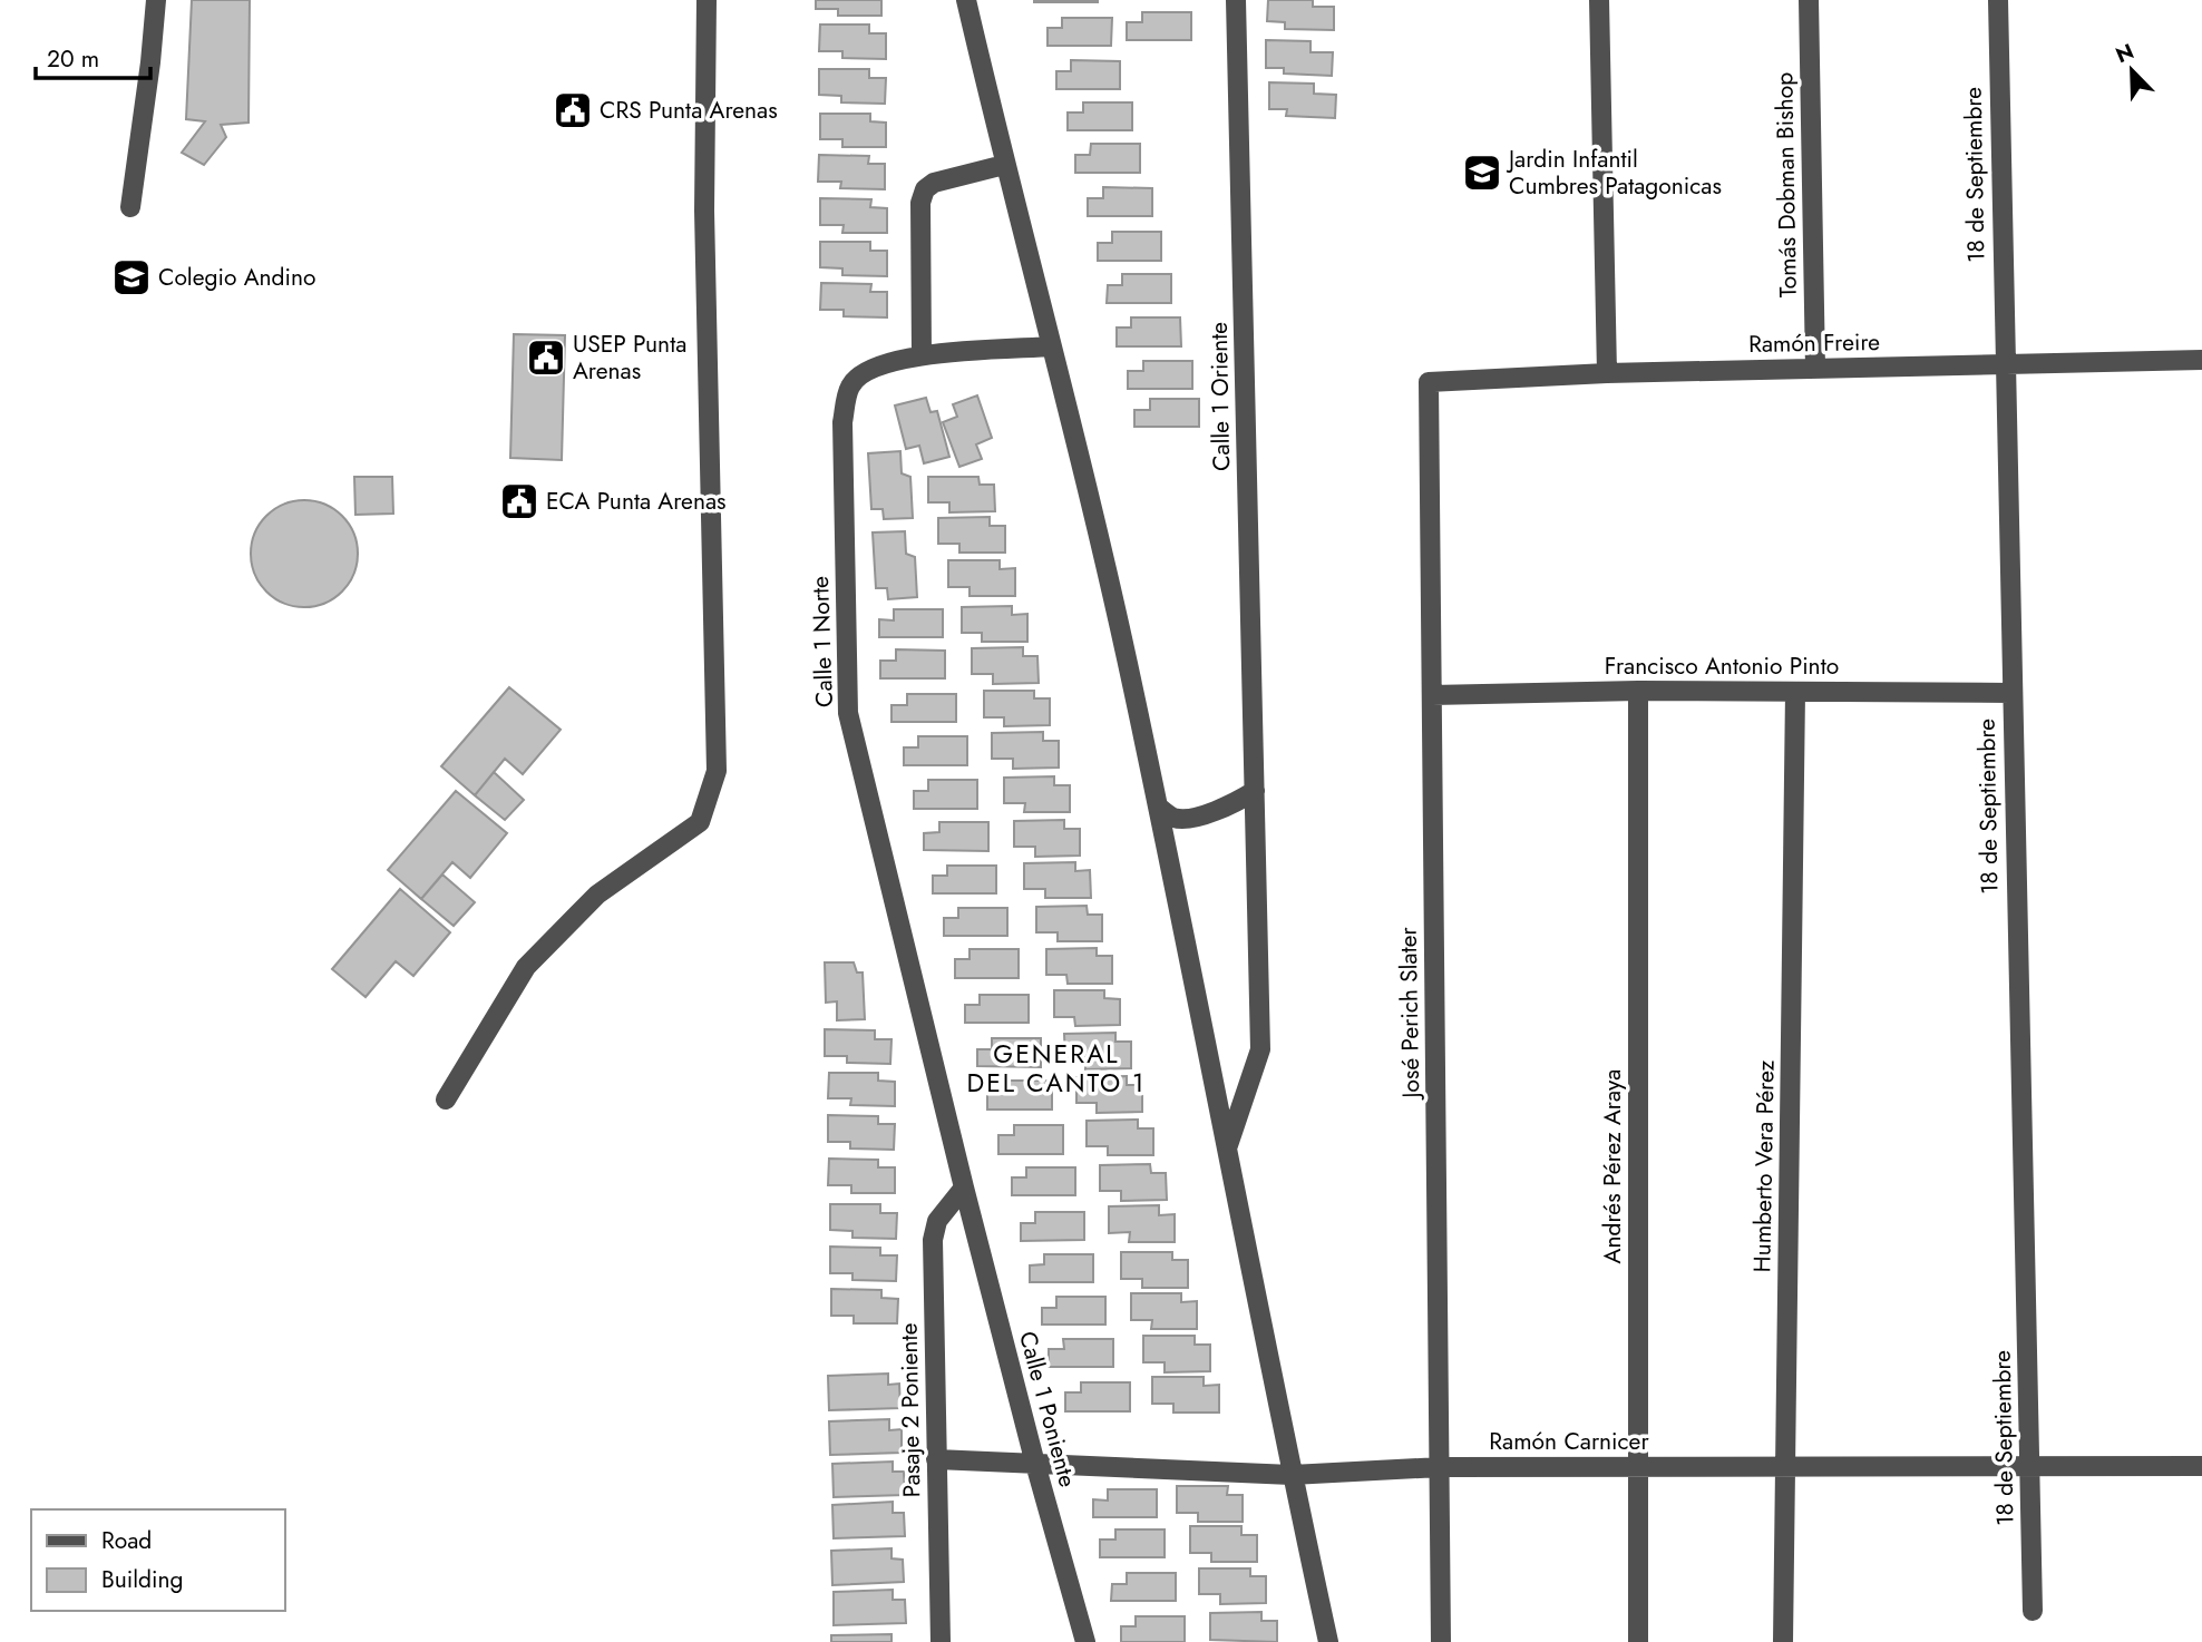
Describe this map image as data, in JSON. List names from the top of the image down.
{
  "streets": {
    "street": [
      "18 de Septiembre",
      "Tomás Dobman Bishop",
      "Ramón Freire",
      "Calle 1 Oriente",
      "Calle 1 Norte",
      "Francisco Antonio Pinto",
      "José Perich Slater",
      "Andrés Pérez Araya",
      "Humberto Vera Pérez",
      "Calle 1 Poniente",
      "Pasaje 2 Poniente",
      "Ramón Carnicer"
    ]
  },
  "crossings": [
    ["18 de Septiembre", "Ramón Freire"],
    ["18 de Septiembre", "Francisco Antonio Pinto"],
    ["18 de Septiembre", "Ramón Carnicer"],
    ["Tomás Dobman Bishop", "Ramón Freire"],
    ["Ramón Freire", "José Perich Slater"],
    ["Calle 1 Norte", "Calle 1 Poniente"],
    ["Calle 1 Norte", "Pasaje 2 Poniente"],
    ["Francisco Antonio Pinto", "José Perich Slater"],
    ["Francisco Antonio Pinto", "Andrés Pérez Araya"],
    ["Francisco Antonio Pinto", "Humberto Vera Pérez"],
    ["José Perich Slater", "Ramón Carnicer"],
    ["Andrés Pérez Araya", "Ramón Carnicer"],
    ["Humberto Vera Pérez", "Ramón Carnicer"],
    ["Calle 1 Poniente", "Pasaje 2 Poniente"],
    ["Calle 1 Poniente", "Ramón Carnicer"],
    ["Pasaje 2 Poniente", "Ramón Carnicer"]
  ],
  "districts": ["GENERAL DEL CANTO 1"],
  "places": {
    "public building": ["CRS Punta Arenas", "USEP Punta Arenas", "ECA Punta Arenas"],
    "school or university": ["Jardin Infantil Cumbres Patagonicas", "Colegio Andino"]
  },
  "legend": ["Road", "Building"],
  "scale_bar": "20 m",
  "north": "top left"
}
